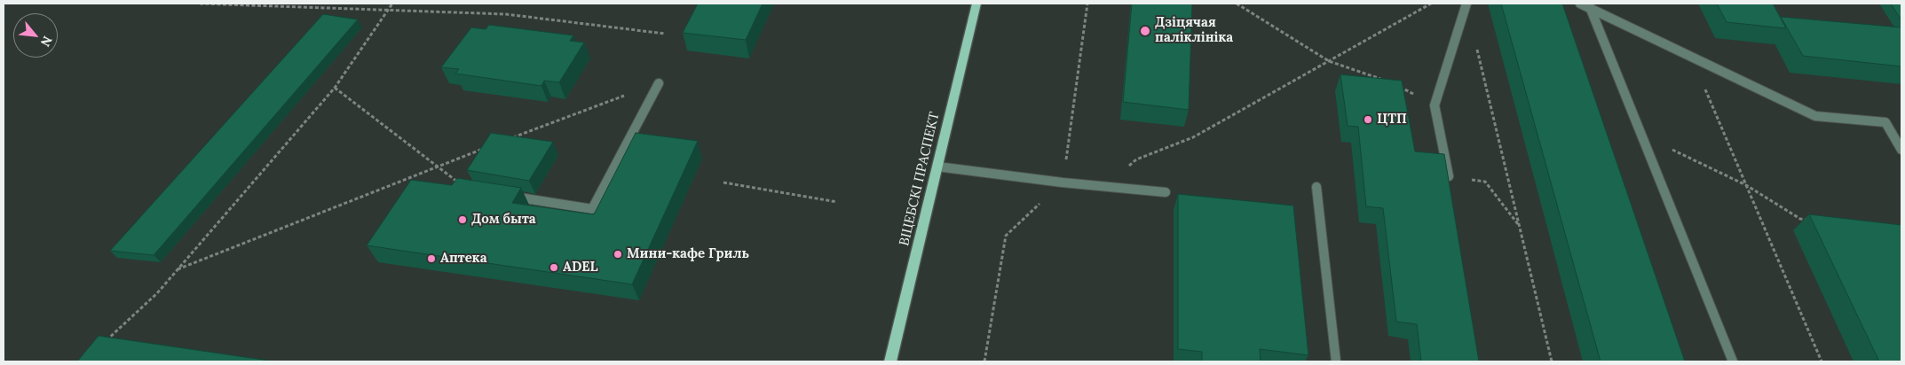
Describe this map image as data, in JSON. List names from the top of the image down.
{
  "streets": {
    "main road": ["ВІЦЕБСКІ ПРАСПЕКТ"]
  },
  "places": [
    "Дзіцячая паліклініка",
    "ЦТП",
    "Дом быта",
    "Мини-кафе Гриль",
    "Аптека",
    "ADEL"
  ],
  "north": "bottom right"
}
